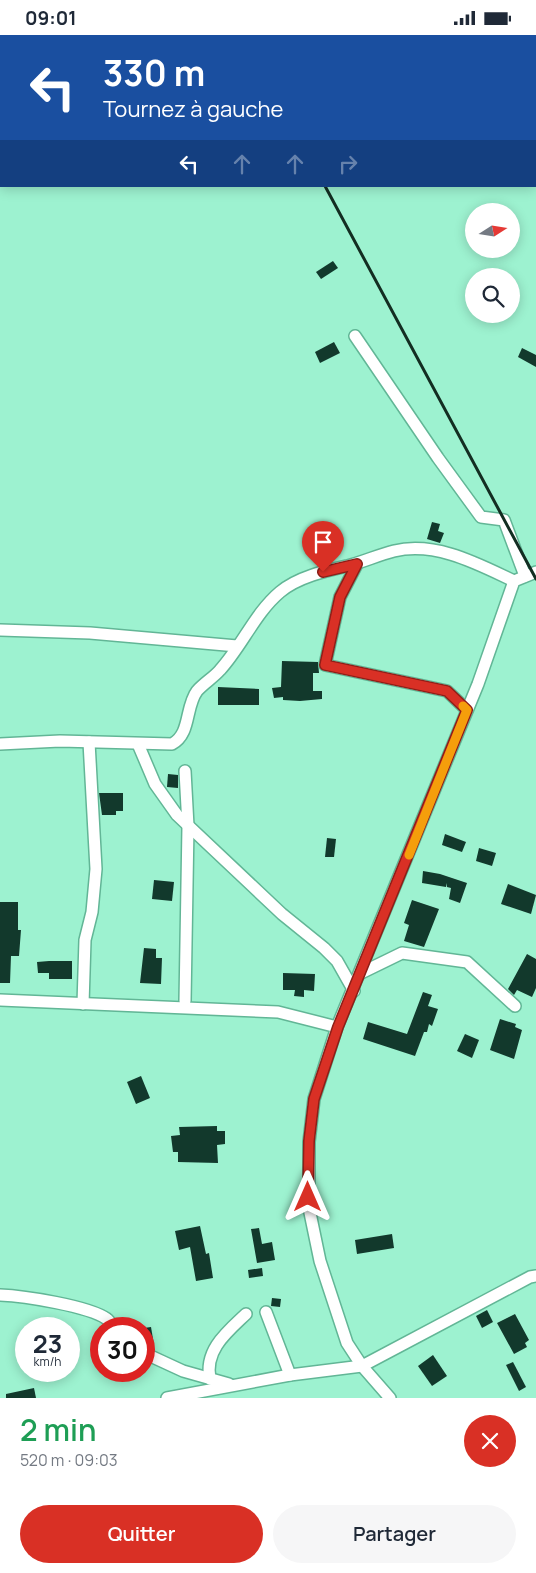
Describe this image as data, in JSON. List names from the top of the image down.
{
  "north": "right",
  "page": {
    "status": "09:01",
    "turn": ["330 m", "Tournez à gauche"],
    "speed": "23 km/h",
    "limit": "30",
    "heading": ["2 min", "520 m · 09:03"],
    "buttons": ["Quitter", "Partager"]
  }
}
